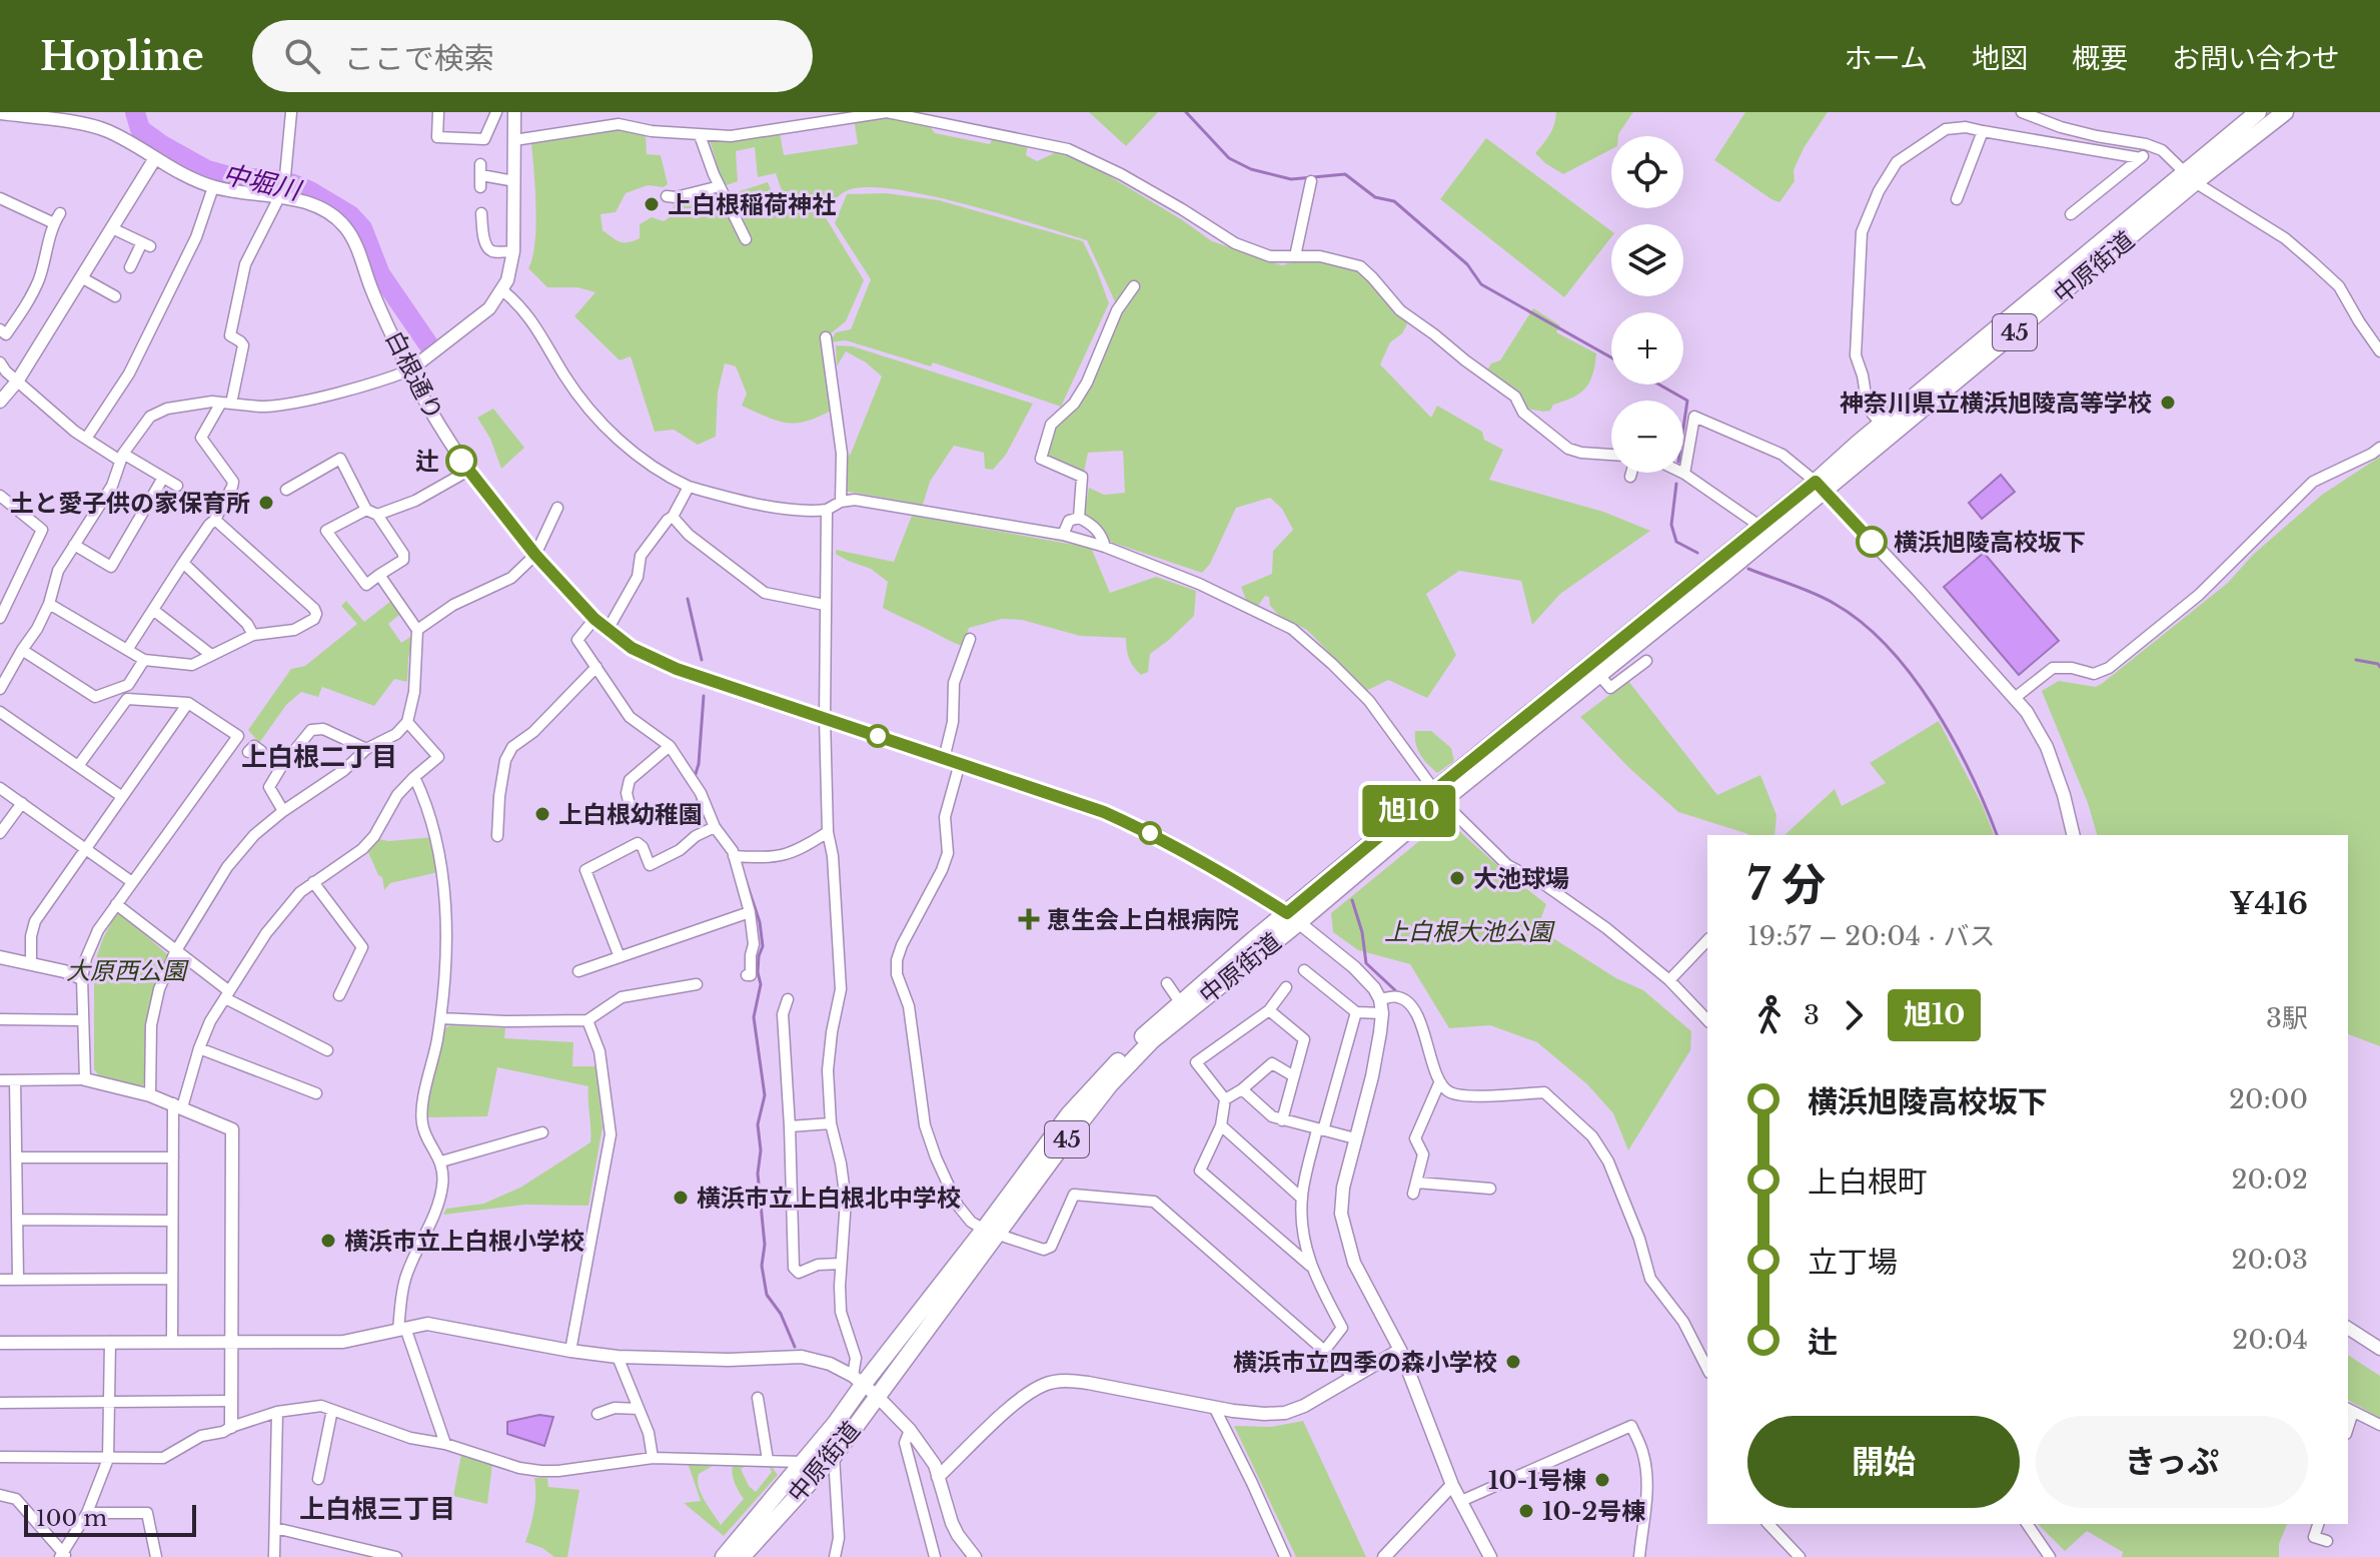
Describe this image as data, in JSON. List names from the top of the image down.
{
  "streets": {
    "main road": ["中原街道", "45"],
    "street": ["白根通り"]
  },
  "crossings": [
    ["中原街道", "白根通り"]
  ],
  "districts": ["上白根二丁目", "上白根三丁目"],
  "water": ["中堀川"],
  "parks": ["上白根大池公園", "大原西公園"],
  "places": {
    "other": [
      "上白根稲荷神社",
      "神奈川県立横浜旭陵高等学校",
      "辻",
      "土と愛子供の家保育所",
      "横浜旭陵高校坂下",
      "上白根幼稚園",
      "大池球場",
      "横浜市立上白根北中学校",
      "横浜市立上白根小学校",
      "横浜市立四季の森小学校",
      "10-1号棟",
      "10-2号棟"
    ],
    "health": ["恵生会上白根病院"]
  },
  "lines": ["bus line 旭10"],
  "scale_bar": "100 m",
  "page": {
    "header": "Hopline",
    "search": "ここで検索",
    "nav": [
      "ホーム",
      "地図",
      "概要",
      "お問い合わせ"
    ],
    "on_map": "旭10",
    "map_buttons": ["+", "−"],
    "heading": ["7 分", "19:57 – 20:04 · バス", "¥416"],
    "legs": ["3", "旭10", "3駅"],
    "list": [
      {
        "name": "横浜旭陵高校坂下",
        "value": "20:00"
      },
      {
        "name": "上白根町",
        "value": "20:02"
      },
      {
        "name": "立丁場",
        "value": "20:03"
      },
      {
        "name": "辻",
        "value": "20:04"
      }
    ],
    "buttons": ["開始", "きっぷ"],
    "scale": "100 m"
  }
}
